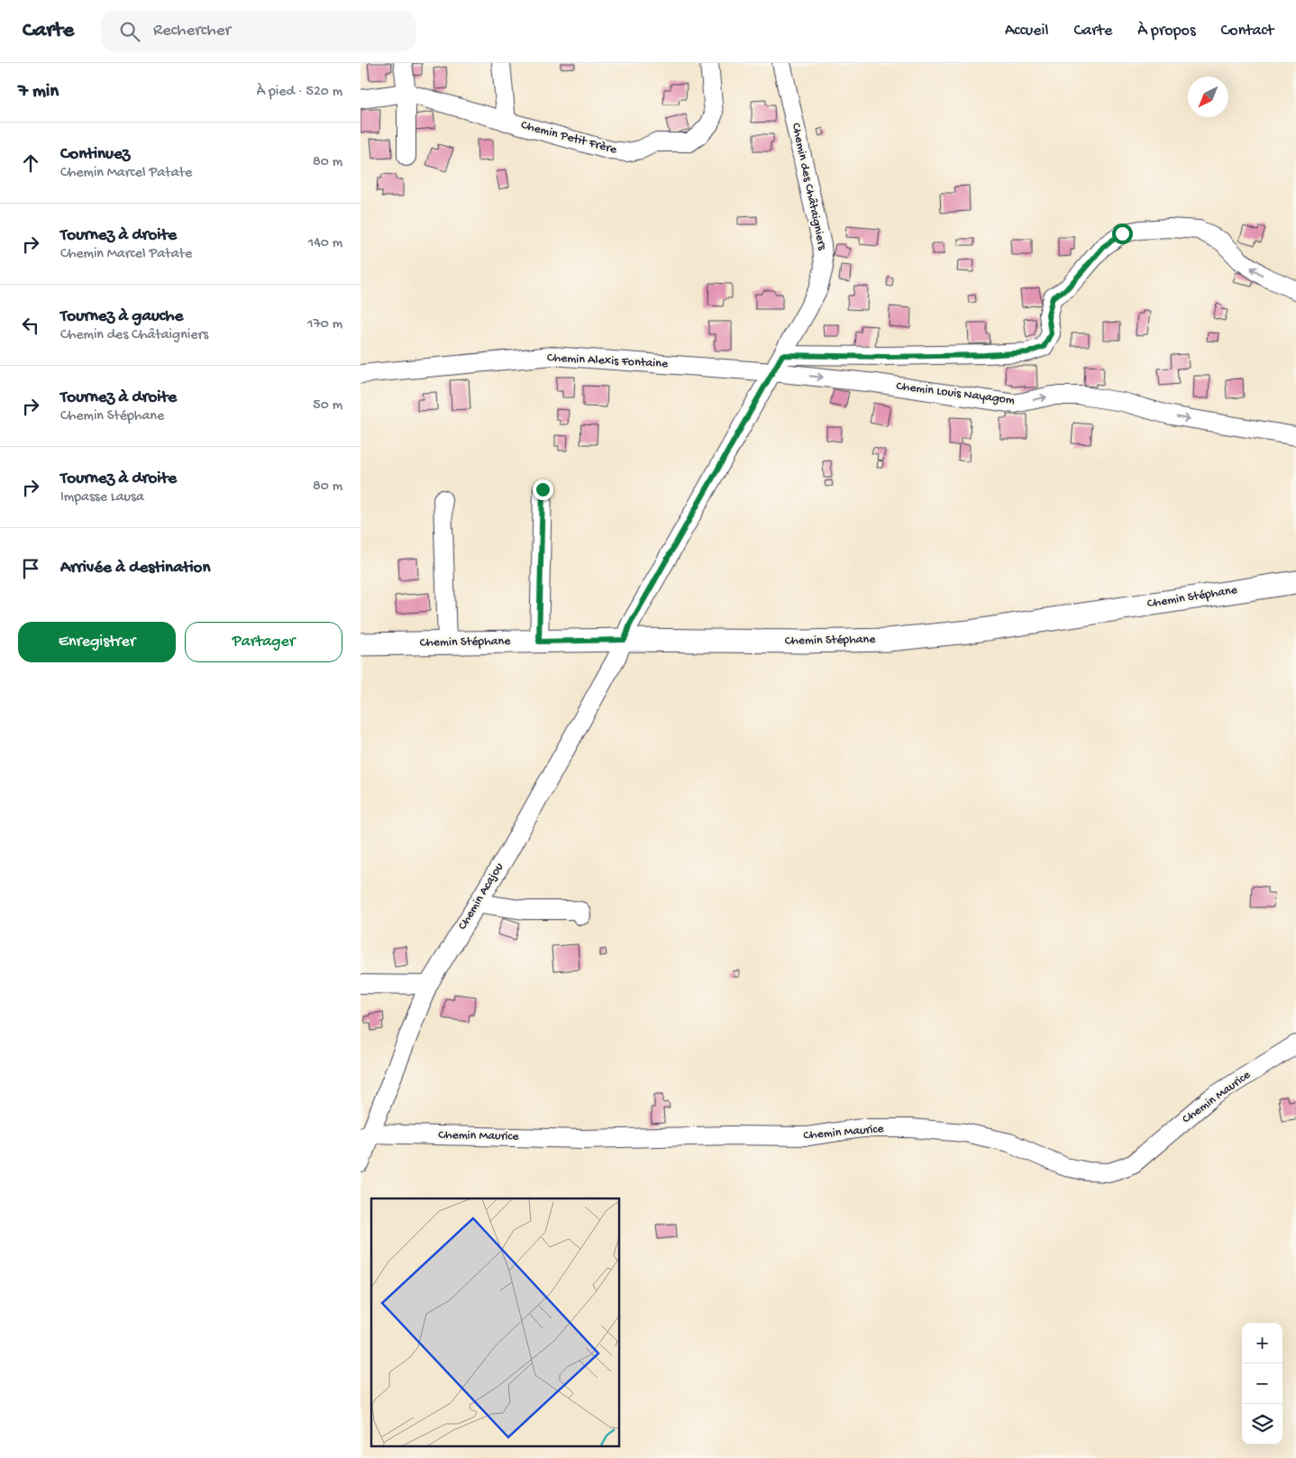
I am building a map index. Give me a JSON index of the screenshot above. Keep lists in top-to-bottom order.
{
  "streets": {
    "main road": ["Chemin Stéphane"],
    "street": [
      "Chemin Petit Frère",
      "Chemin des Châtaigniers",
      "Chemin Alexis Fontaine",
      "Chemin Louis Nayagom",
      "Chemin Acajou",
      "Chemin Maurice"
    ]
  },
  "crossings": [
    ["Chemin des Châtaigniers", "Chemin Alexis Fontaine"],
    ["Chemin des Châtaigniers", "Chemin Louis Nayagom"],
    ["Chemin des Châtaigniers", "Chemin Stéphane"],
    ["Chemin des Châtaigniers", "Chemin Acajou"],
    ["Chemin Alexis Fontaine", "Chemin Louis Nayagom"],
    ["Chemin Stéphane", "Chemin Acajou"],
    ["Chemin Acajou", "Chemin Maurice"]
  ],
  "one_way": ["Chemin Louis Nayagom"],
  "north": "bottom left",
  "page": {
    "header": "Carte",
    "search": "Rechercher",
    "nav": [
      "Accueil",
      "Carte",
      "À propos",
      "Contact"
    ],
    "heading": ["7 min", "À pied · 520 m"],
    "list": [
      ["Continuez", "Chemin Marcel Patate", "80 m"],
      ["Tournez à droite", "Chemin Marcel Patate", "140 m"],
      ["Tournez à gauche", "Chemin des Châtaigniers", "170 m"],
      ["Tournez à droite", "Chemin Stéphane", "50 m"],
      ["Tournez à droite", "Impasse Lausa", "80 m"],
      "Arrivée à destination"
    ],
    "buttons": ["Enregistrer", "Partager"],
    "map_buttons": ["+", "−"]
  }
}
